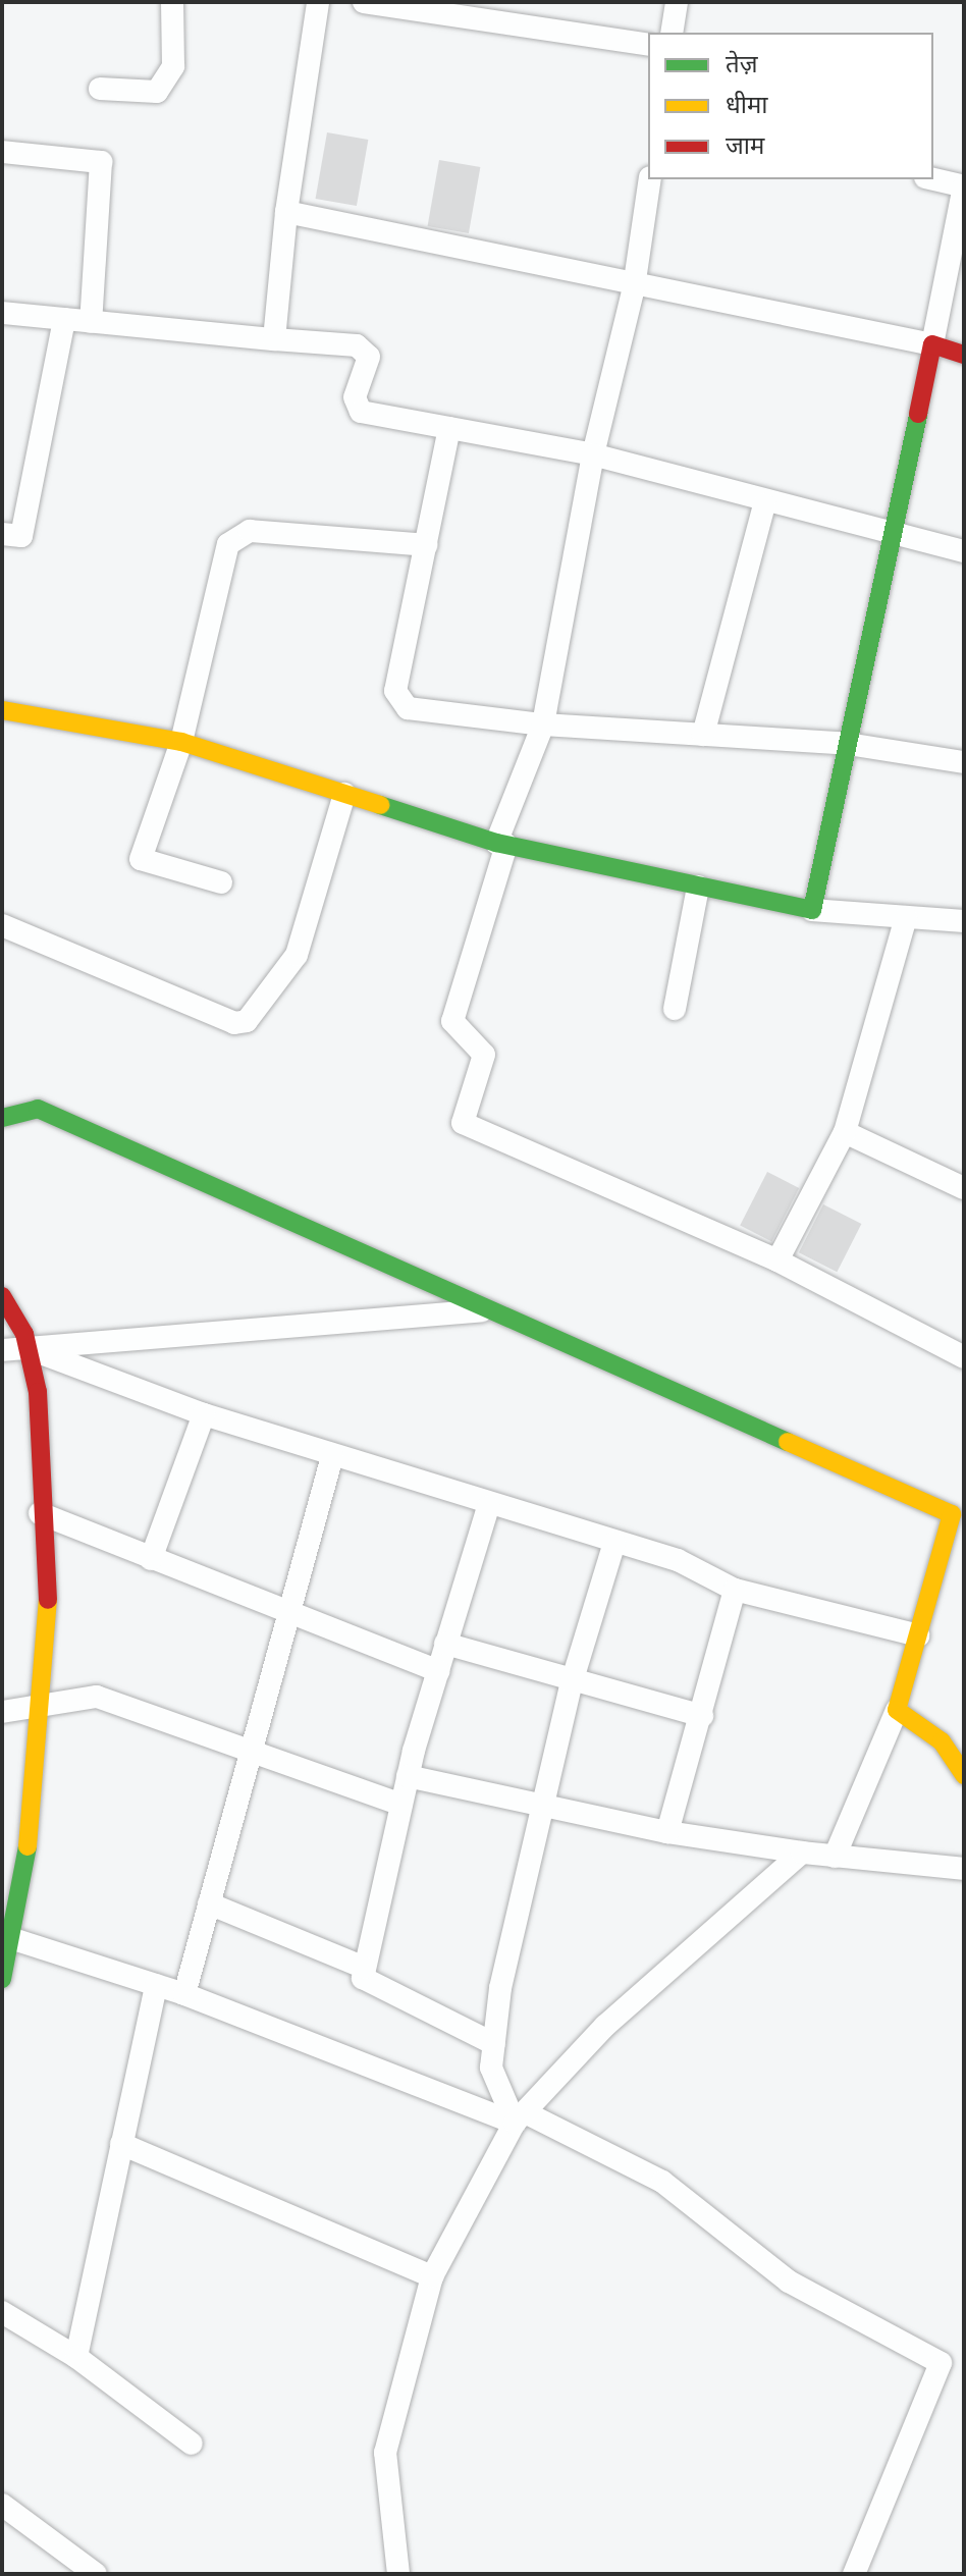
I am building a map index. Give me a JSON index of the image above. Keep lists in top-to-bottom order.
{
  "legend": ["तेज़", "धीमा", "जाम"]
}
